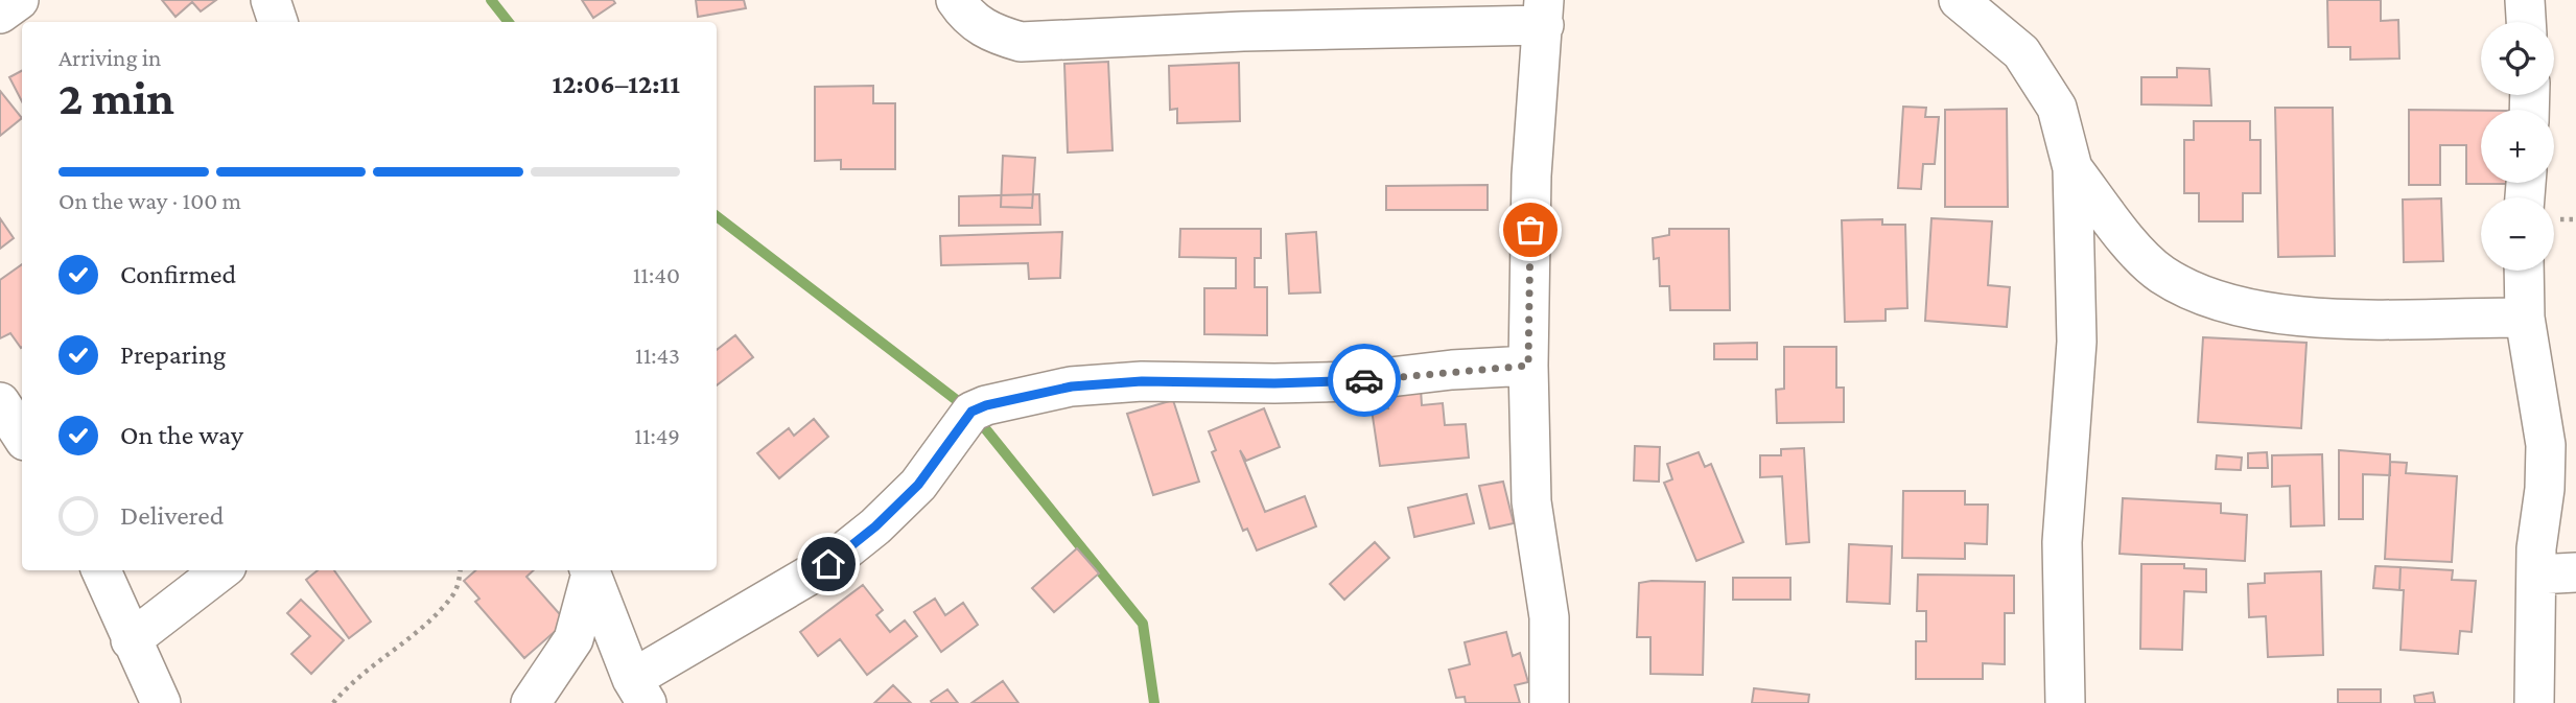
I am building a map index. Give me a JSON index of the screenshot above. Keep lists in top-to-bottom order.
{
  "page": {
    "map_buttons": ["+", "−"],
    "heading": ["2 min", "Arriving in", "12:06–12:11"],
    "bar": "On the way · 100 m",
    "list": [
      ["Confirmed", "11:40"],
      ["Preparing", "11:43"],
      ["On the way", "11:49"],
      "Delivered"
    ]
  }
}
